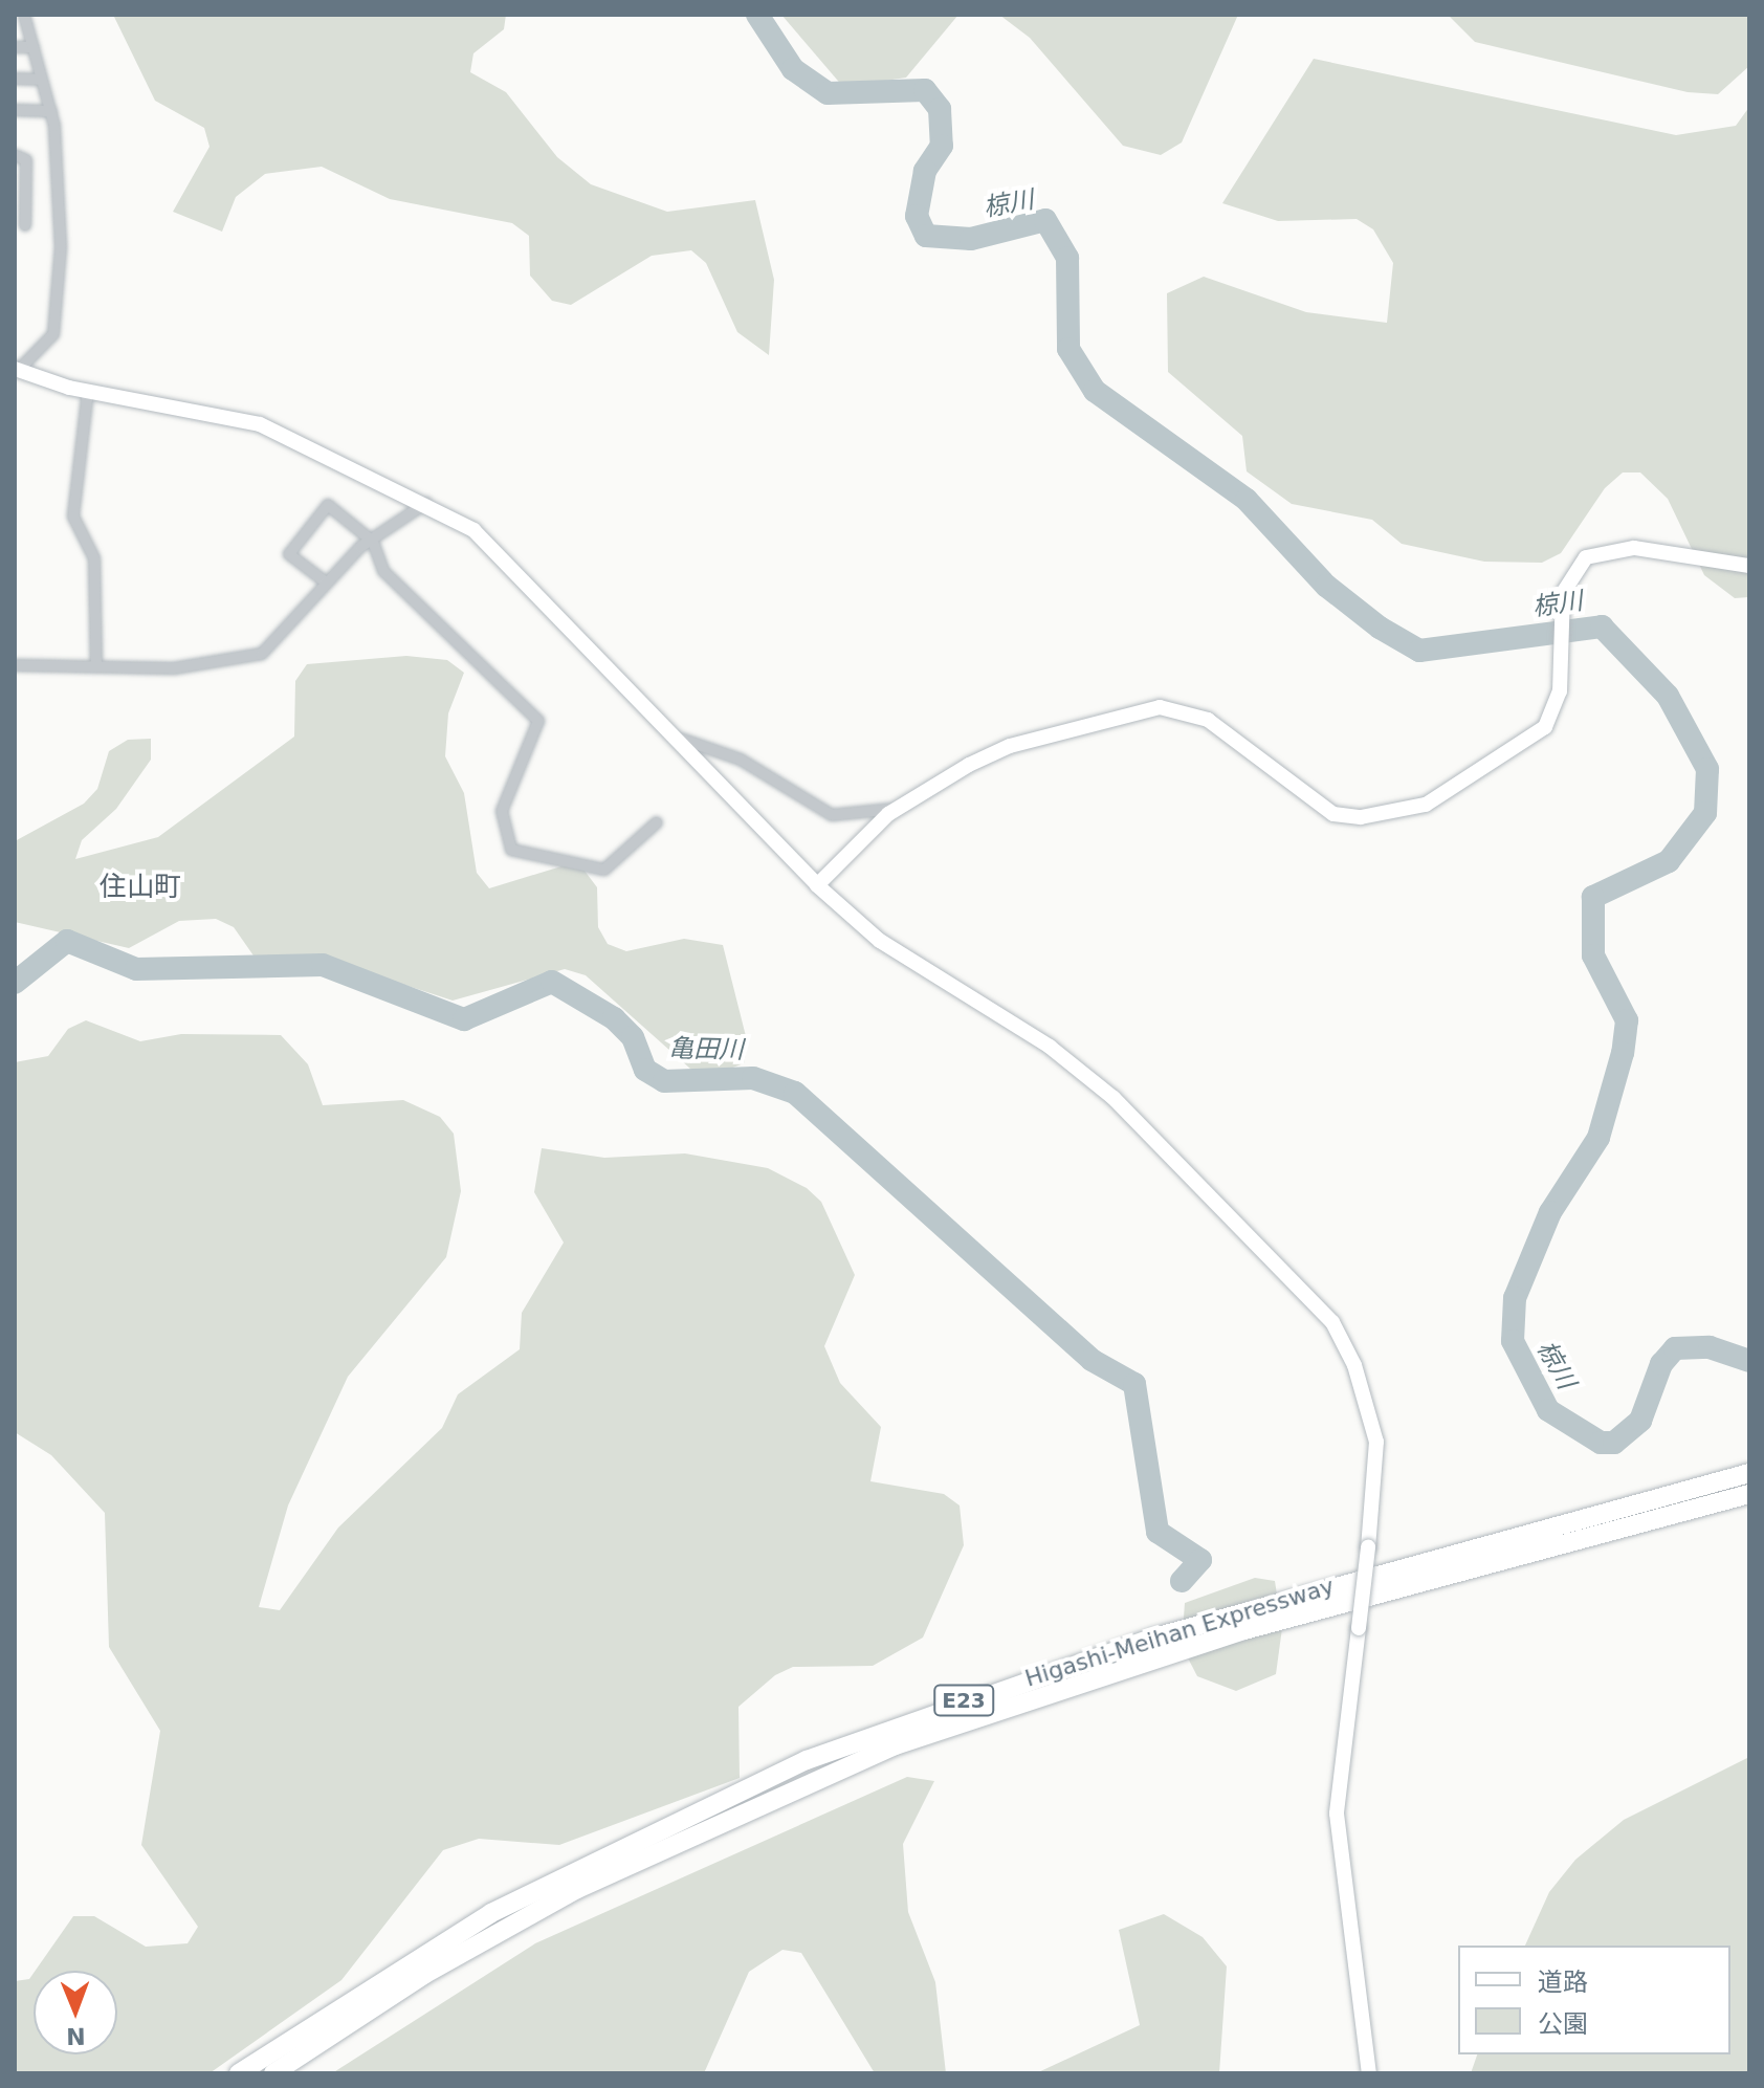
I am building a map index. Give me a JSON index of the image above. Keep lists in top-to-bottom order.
{
  "streets": {
    "highway": ["Higashi-Meihan Expressway", "E23"]
  },
  "districts": ["住山町"],
  "water": ["椋川", "亀田川"],
  "legend": ["道路", "公園"],
  "north": "bottom"
}
